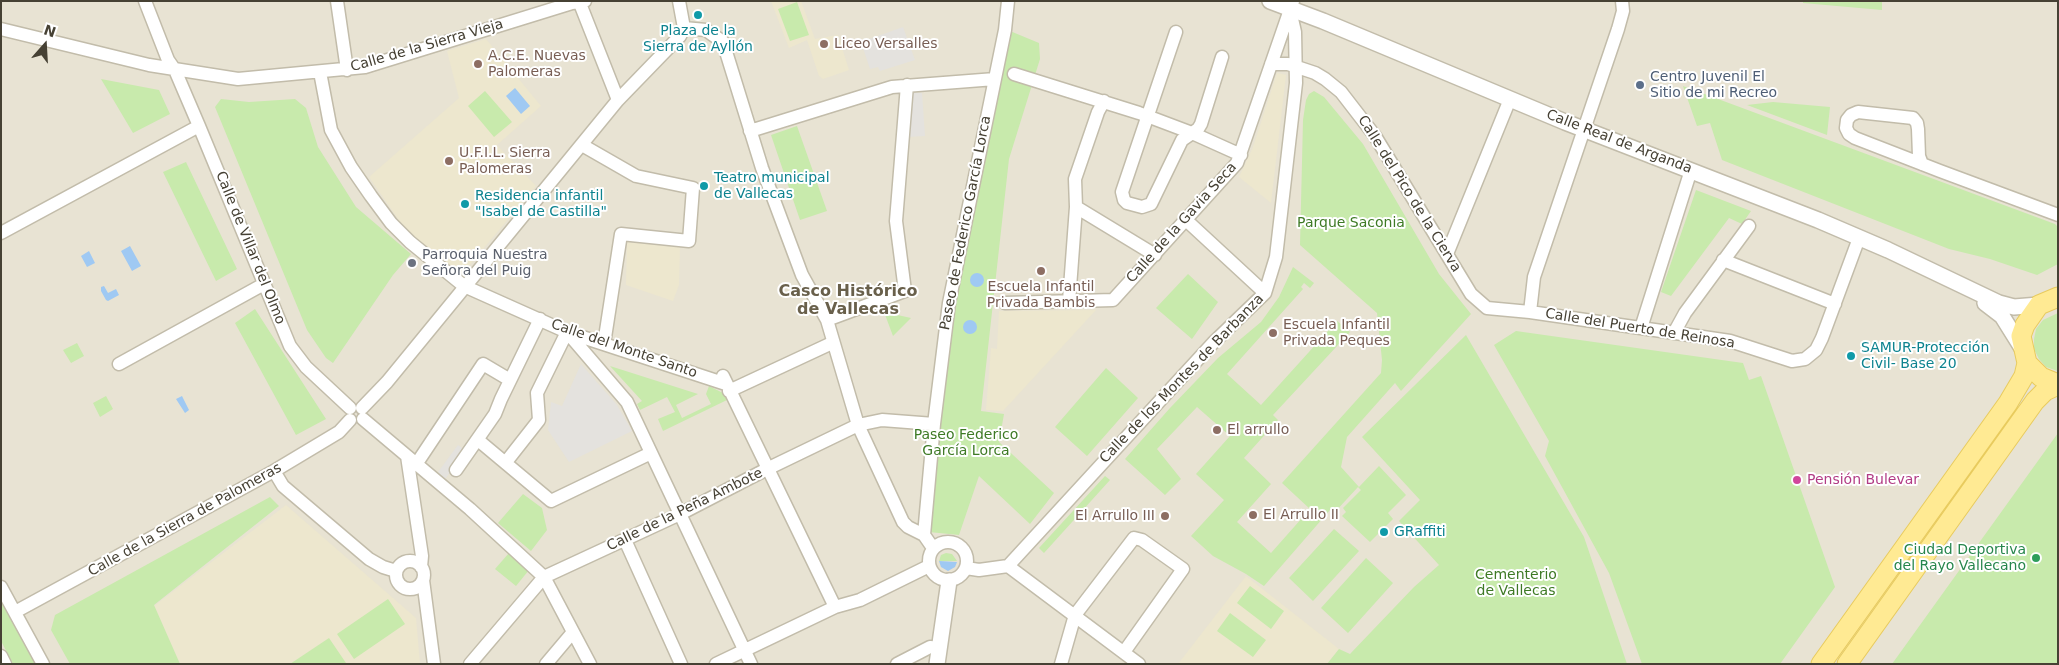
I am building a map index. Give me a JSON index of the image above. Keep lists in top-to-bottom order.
{
  "streets": {
    "street": [
      "Calle de la Sierra Vieja",
      "Calle Real de Arganda",
      "Calle del Pico de la Cierva",
      "Paseo de Federico García Lorca",
      "Calle de la Gavia Seca",
      "Calle de Villar del Olmo",
      "Calle del Puerto de Reinosa",
      "Calle del Monte Santo",
      "Calle de los Montes de Barbanza",
      "Calle de la Peña Ambote",
      "Calle de la Sierra de Palomeras"
    ]
  },
  "crossings": [
    ["Calle de la Sierra Vieja", "Calle de Villar del Olmo"],
    ["Calle de la Sierra Vieja", "Calle del Monte Santo"],
    ["Calle Real de Arganda", "Calle de la Gavia Seca"],
    ["Calle Real de Arganda", "Calle del Puerto de Reinosa"],
    ["Calle Real de Arganda", "Calle de los Montes de Barbanza"],
    ["Calle del Pico de la Cierva", "Calle de la Gavia Seca"],
    ["Calle del Pico de la Cierva", "Calle del Puerto de Reinosa"],
    ["Calle del Pico de la Cierva", "Calle de los Montes de Barbanza"],
    ["Paseo de Federico García Lorca", "Calle de la Peña Ambote"],
    ["Calle de la Gavia Seca", "Calle de los Montes de Barbanza"],
    ["Calle de Villar del Olmo", "Calle de la Peña Ambote"],
    ["Calle de Villar del Olmo", "Calle de la Sierra de Palomeras"],
    ["Calle del Monte Santo", "Calle de la Sierra de Palomeras"]
  ],
  "districts": ["Casco Histórico de Vallecas"],
  "parks": ["Parque Saconia", "Paseo Federico García Lorca", "Cementerio de Vallecas"],
  "places": [
    "Plaza de la Sierra de Ayllón",
    "Liceo Versalles",
    "A.C.E. Nuevas Palomeras",
    "Centro Juvenil El Sitio de mi Recreo",
    "U.F.I.L. Sierra Palomeras",
    "Teatro municipal de Vallecas",
    "Residencia infantil \"Isabel de Castilla\"",
    "Parroquia Nuestra Señora del Puig",
    "Escuela Infantil Privada Bambis",
    "Escuela Infantil Privada Peques",
    "SAMUR-Protección Civil- Base 20",
    "El arrullo",
    "Pensión Bulevar",
    "El Arrullo II",
    "El Arrullo III",
    "GRaffiti",
    "Ciudad Deportiva del Rayo Vallecano"
  ],
  "north": "top"
}
